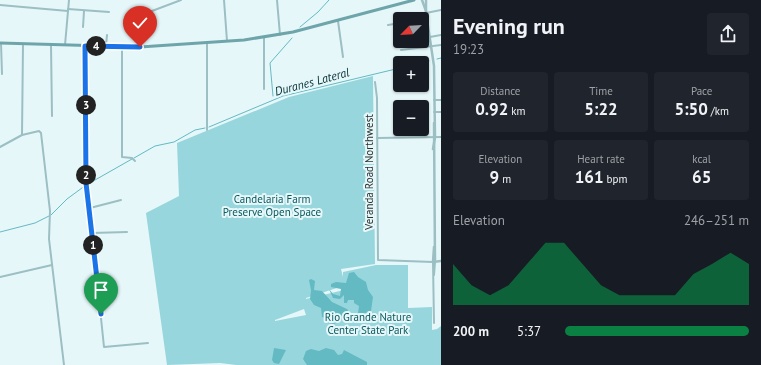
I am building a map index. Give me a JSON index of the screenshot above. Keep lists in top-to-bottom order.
{
  "streets": {
    "street": ["Veranda Road Northwest"]
  },
  "water": ["Duranes Lateral"],
  "parks": ["Candelaria Farm Preserve Open Space", "Rio Grande Nature Center State Park"],
  "north": "bottom left",
  "page": {
    "heading": ["Evening run", "19:23"],
    "map_buttons": ["+", "−"],
    "pins": [
      "4",
      "3",
      "2",
      "1"
    ],
    "stats": [
      ["Distance", "0.92 km"],
      ["Time", "5:22"],
      ["Pace", "5:50 /km"],
      ["Elevation", "9 m"],
      ["Heart rate", "161 bpm"],
      ["kcal", "65"]
    ],
    "chart": ["Elevation", "246–251 m"],
    "list": [
      {
        "name": "200 m",
        "note": "5:37"
      }
    ]
  }
}
